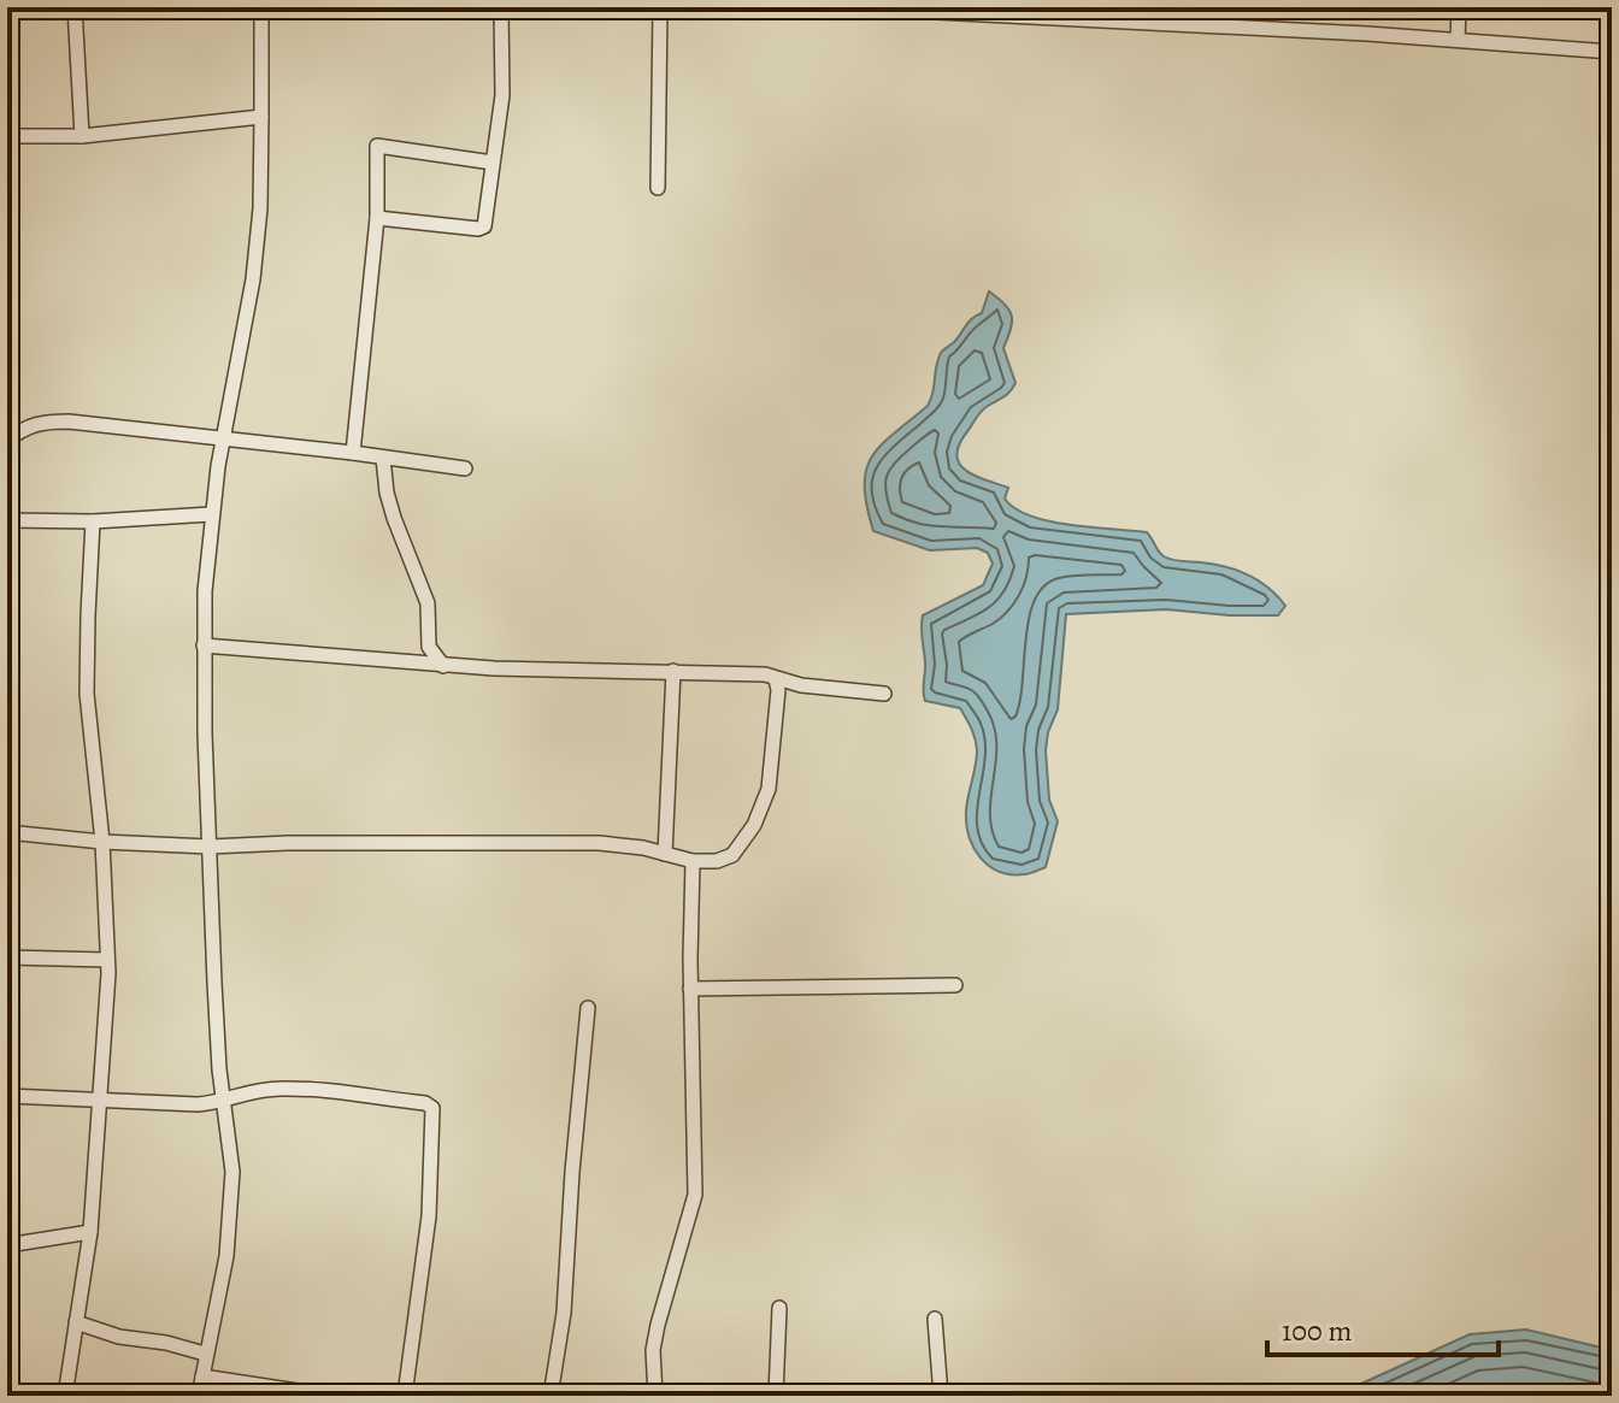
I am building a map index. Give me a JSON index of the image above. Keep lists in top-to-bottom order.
{
  "scale_bar": "100 m"
}
